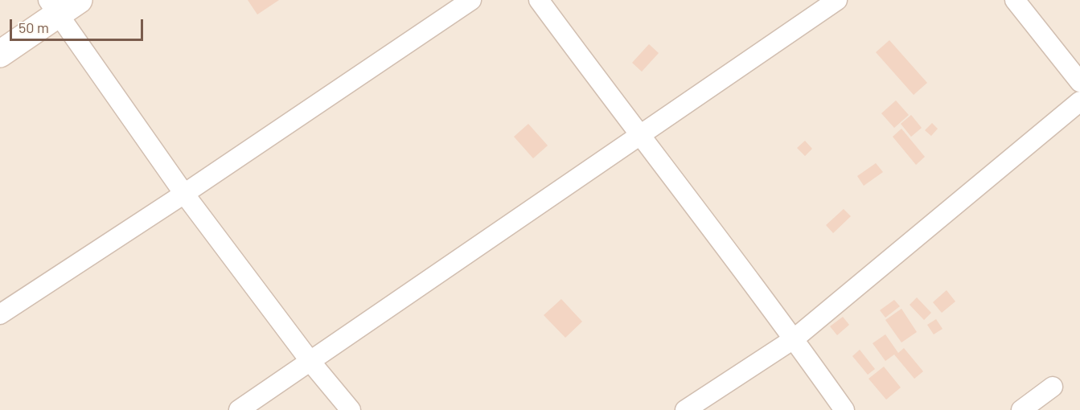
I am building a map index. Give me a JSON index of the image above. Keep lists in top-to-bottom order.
{
  "scale_bar": "50 m"
}
